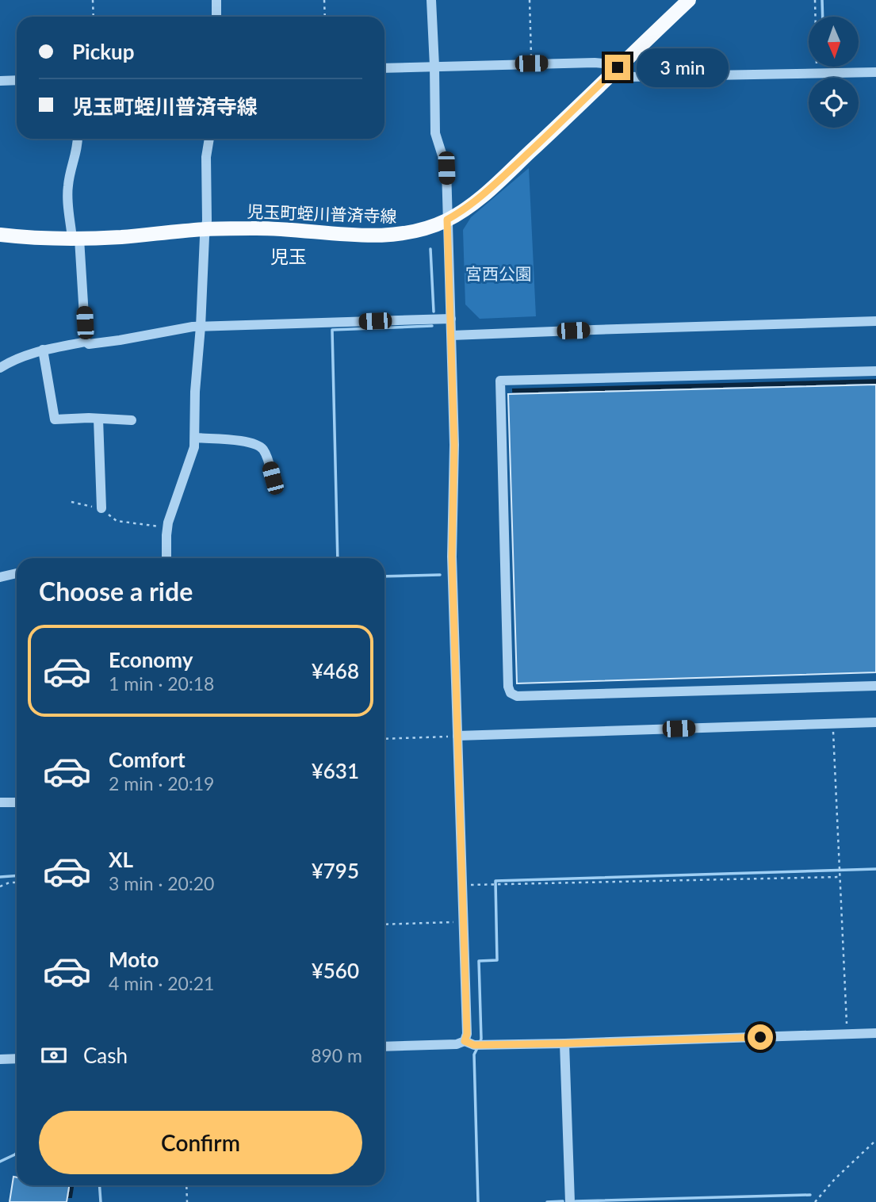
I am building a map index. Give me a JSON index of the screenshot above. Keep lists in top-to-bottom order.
{
  "streets": {
    "main road": ["児玉町蛭川普済寺線"]
  },
  "districts": ["児玉"],
  "parks": ["宮西公園"],
  "north": "bottom",
  "page": {
    "banner": ["Pickup", "児玉町蛭川普済寺線"],
    "bubble": "3 min",
    "heading": "Choose a ride",
    "list": [
      {
        "name": "Economy",
        "note": "1 min · 20:18",
        "value": "¥468"
      },
      {
        "name": "Comfort",
        "note": "2 min · 20:19",
        "value": "¥631"
      },
      {
        "name": "XL",
        "note": "3 min · 20:20",
        "value": "¥795"
      },
      {
        "name": "Moto",
        "note": "4 min · 20:21",
        "value": "¥560"
      }
    ],
    "pay": ["Cash", "890 m"],
    "buttons": "Confirm"
  }
}
